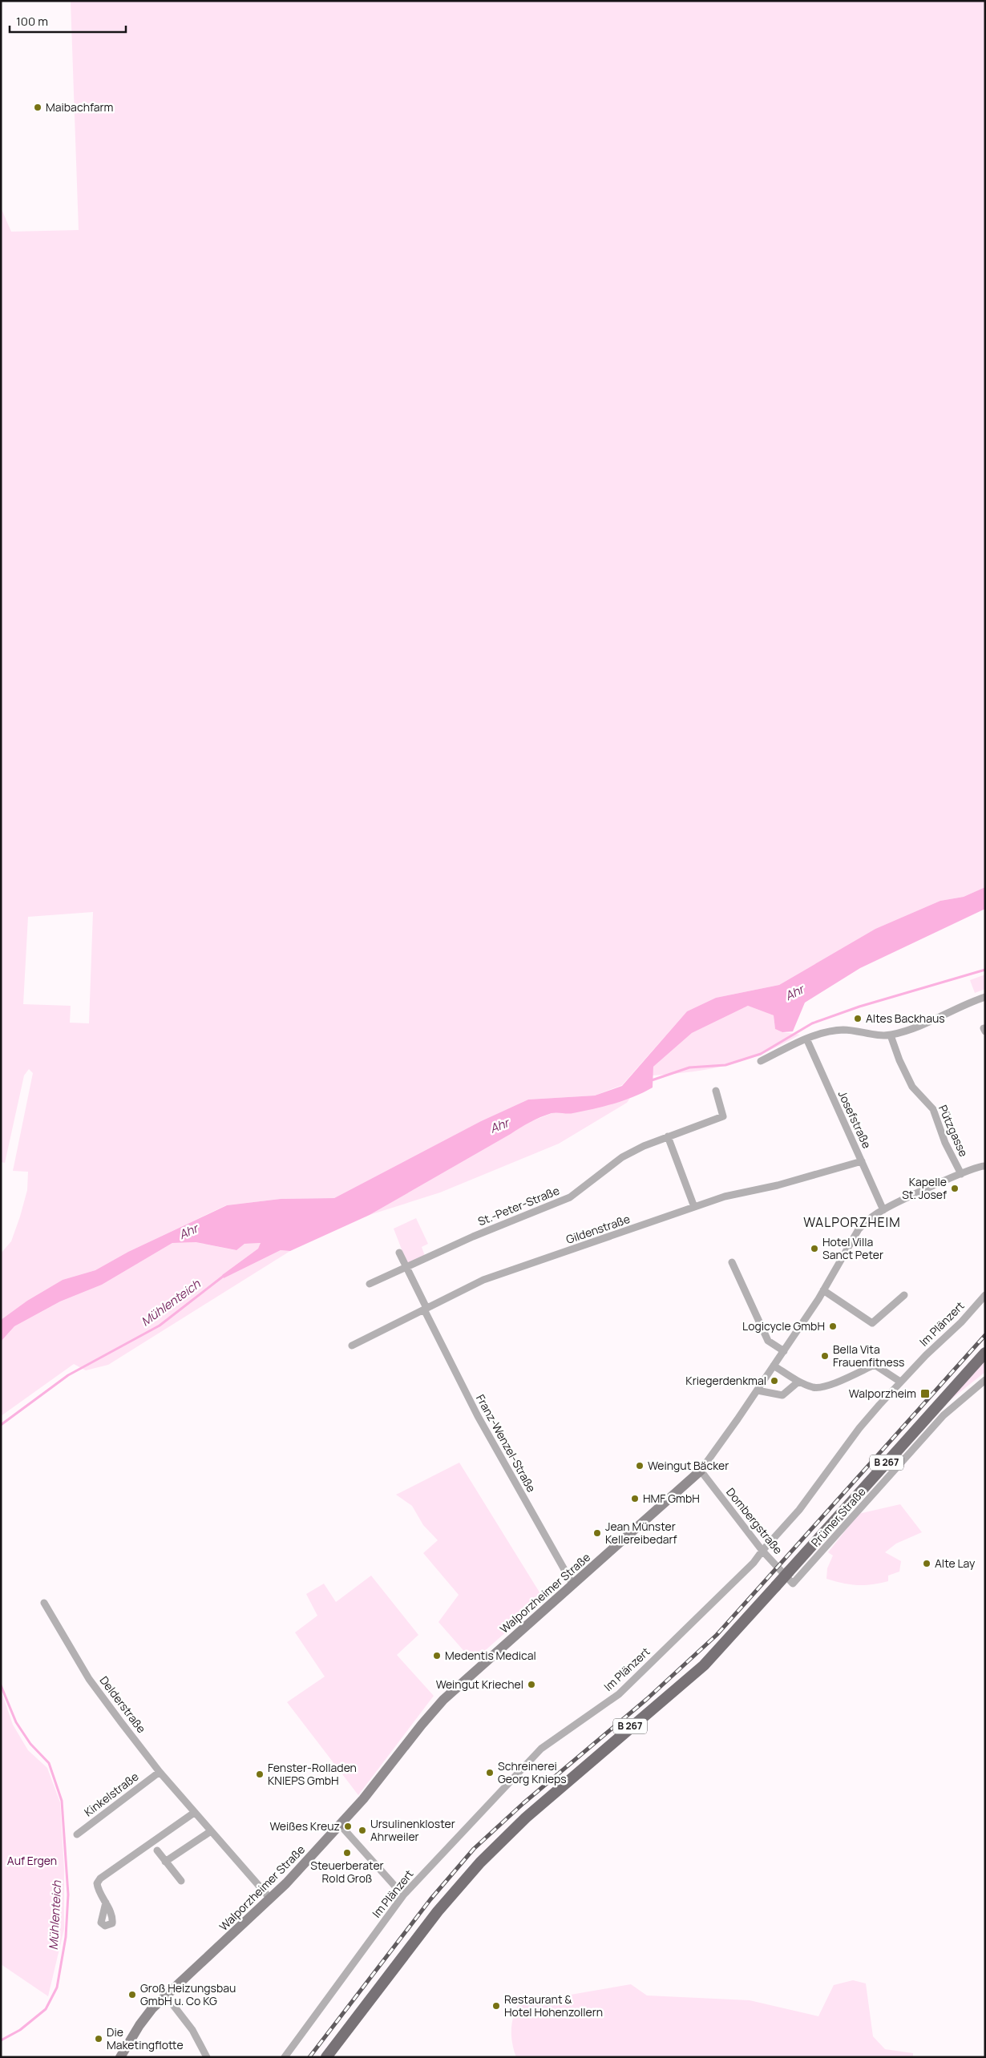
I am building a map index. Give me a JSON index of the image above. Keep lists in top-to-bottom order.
{
  "streets": {
    "main road": ["B 267"],
    "street": [
      "Josefstraße",
      "Pützgasse",
      "St.-Peter-Straße",
      "Gildenstraße",
      "Im Plänzert",
      "Franz-Wenzel-Straße",
      "Prümer Straße",
      "Dombergstraße",
      "Walporzheimer Straße",
      "Delderstraße",
      "Kinkelstraße"
    ]
  },
  "crossings": [
    ["Josefstraße", "Gildenstraße"],
    ["Josefstraße", "Walporzheimer Straße"],
    ["Pützgasse", "Walporzheimer Straße"],
    ["St.-Peter-Straße", "Franz-Wenzel-Straße"],
    ["Gildenstraße", "Franz-Wenzel-Straße"],
    ["Im Plänzert", "Dombergstraße"],
    ["Franz-Wenzel-Straße", "Walporzheimer Straße"],
    ["Prümer Straße", "Dombergstraße"],
    ["Dombergstraße", "Walporzheimer Straße"],
    ["Walporzheimer Straße", "Delderstraße"],
    ["Delderstraße", "Kinkelstraße"]
  ],
  "districts": ["WALPORZHEIM"],
  "water": ["Ahr", "Mühlenteich"],
  "parks": ["Auf Ergen"],
  "places": {
    "other": [
      "Maibachfarm",
      "Altes Backhaus",
      "Kapelle St. Josef",
      "Hotel Villa Sanct Peter",
      "Logicycle GmbH",
      "Bella Vita Frauenfitness",
      "Kriegerdenkmal",
      "Weingut Bäcker",
      "HMF GmbH",
      "Jean Münster Kellereibedarf",
      "Alte Lay",
      "Medentis Medical",
      "Weingut Kriechel",
      "Schreinerei Georg Knieps",
      "Fenster-Rolladen KNIEPS GmbH",
      "Weißes Kreuz",
      "Ursulinenkloster Ahrweiler",
      "Steuerberater Rold Groß",
      "Groß Heizungsbau GmbH u. Co KG",
      "Restaurant & Hotel Hohenzollern",
      "Die Maketingflotte"
    ],
    "transit": ["Walporzheim"]
  },
  "scale_bar": "100 m"
}
